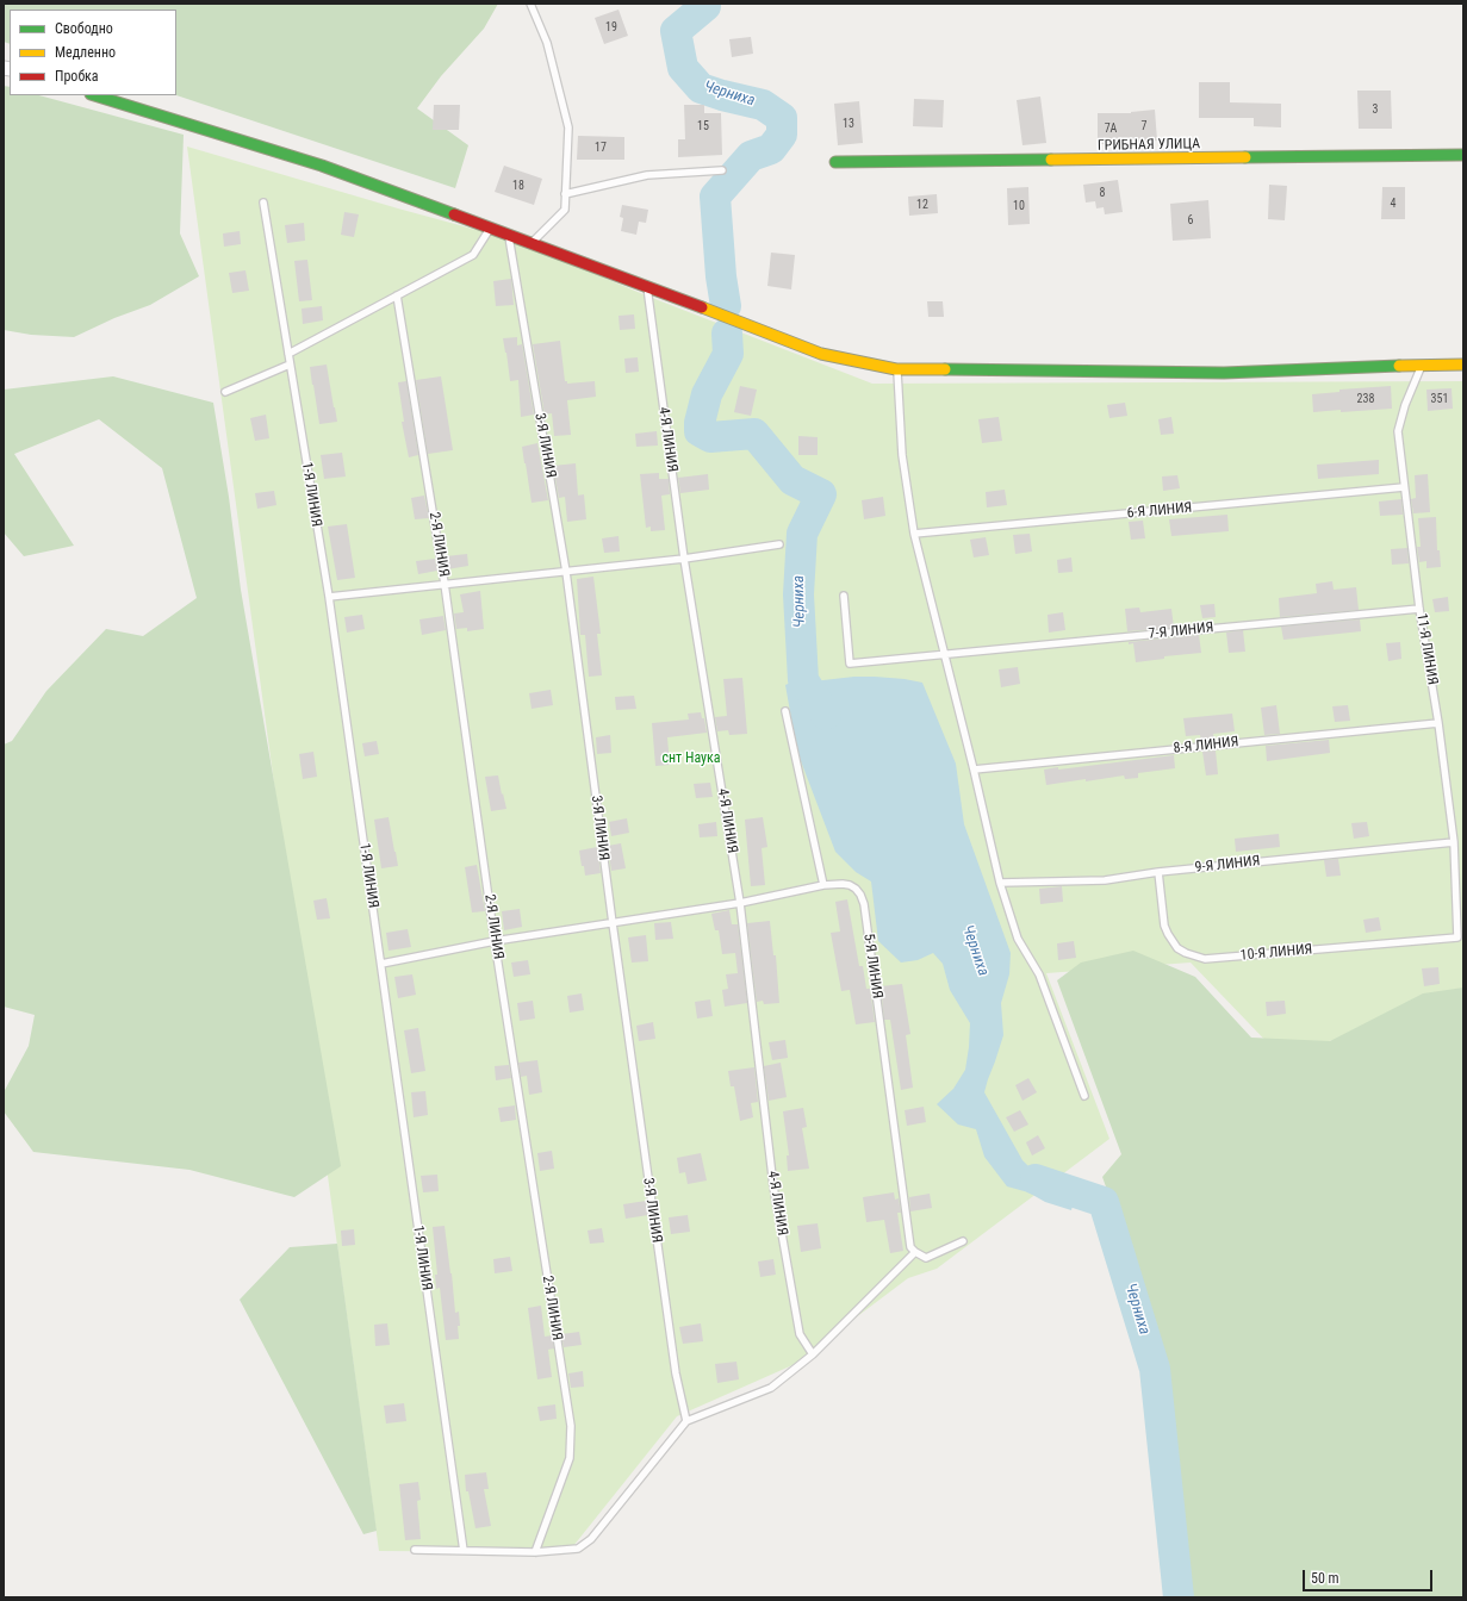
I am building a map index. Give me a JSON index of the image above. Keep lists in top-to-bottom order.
{
  "streets": {
    "street": ["ГРИБНАЯ УЛИЦА"],
    "lane": [
      "4-Я ЛИНИЯ",
      "3-Я ЛИНИЯ",
      "1-Я ЛИНИЯ",
      "6-Я ЛИНИЯ",
      "2-Я ЛИНИЯ",
      "7-Я ЛИНИЯ",
      "11-Я ЛИНИЯ",
      "8-Я ЛИНИЯ",
      "9-Я ЛИНИЯ",
      "10-Я ЛИНИЯ",
      "5-Я ЛИНИЯ"
    ]
  },
  "crossings": [
    ["6-Я ЛИНИЯ", "11-Я ЛИНИЯ"],
    ["7-Я ЛИНИЯ", "11-Я ЛИНИЯ"],
    ["11-Я ЛИНИЯ", "8-Я ЛИНИЯ"],
    ["11-Я ЛИНИЯ", "9-Я ЛИНИЯ"],
    ["11-Я ЛИНИЯ", "10-Я ЛИНИЯ"],
    ["9-Я ЛИНИЯ", "10-Я ЛИНИЯ"]
  ],
  "water": ["Черниха"],
  "parks": ["снт Наука"],
  "house_numbers": [
    "19",
    "3",
    "13",
    "15",
    "7",
    "7А",
    "17",
    "18",
    "8",
    "4",
    "12",
    "10",
    "6",
    "238",
    "351"
  ],
  "legend": ["Свободно", "Медленно", "Пробка"],
  "scale_bar": "50 m"
}
